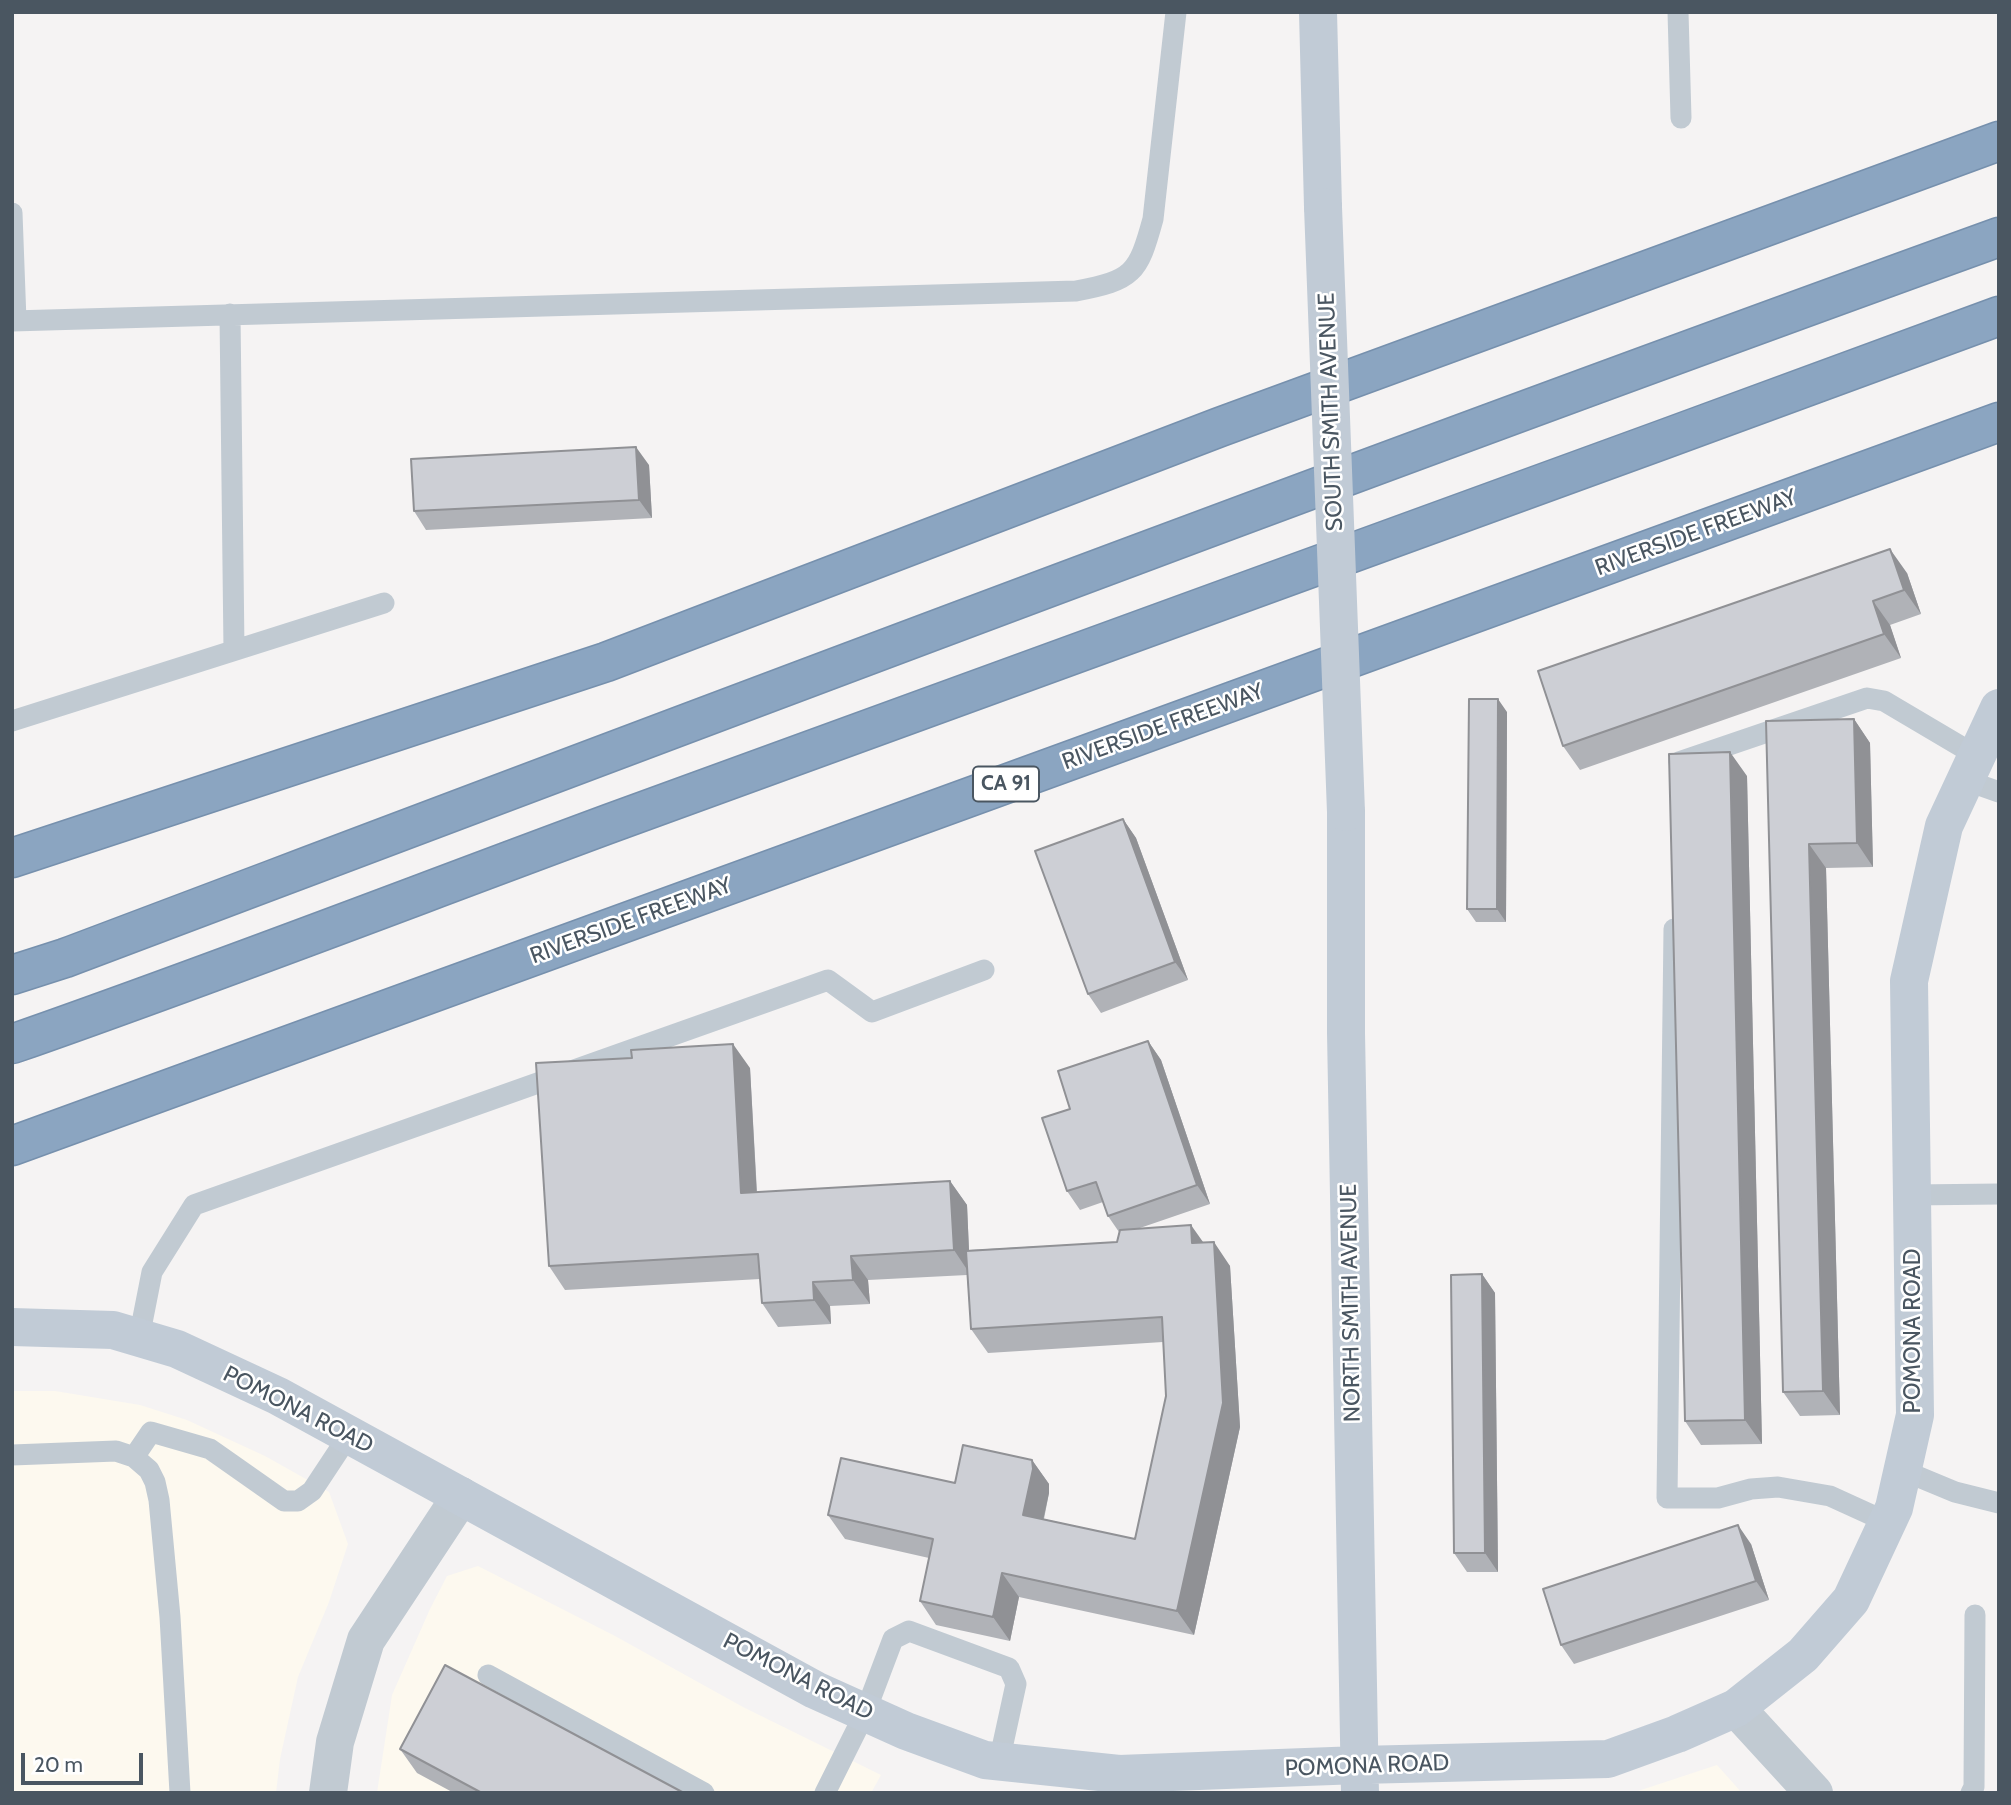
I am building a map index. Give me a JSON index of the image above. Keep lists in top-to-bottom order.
{
  "streets": {
    "highway": ["RIVERSIDE FREEWAY", "CA 91"],
    "main road": ["SOUTH SMITH AVENUE", "NORTH SMITH AVENUE", "POMONA ROAD"]
  },
  "crossings": [
    ["SOUTH SMITH AVENUE", "NORTH SMITH AVENUE"],
    ["NORTH SMITH AVENUE", "POMONA ROAD"]
  ],
  "scale_bar": "20 m"
}
